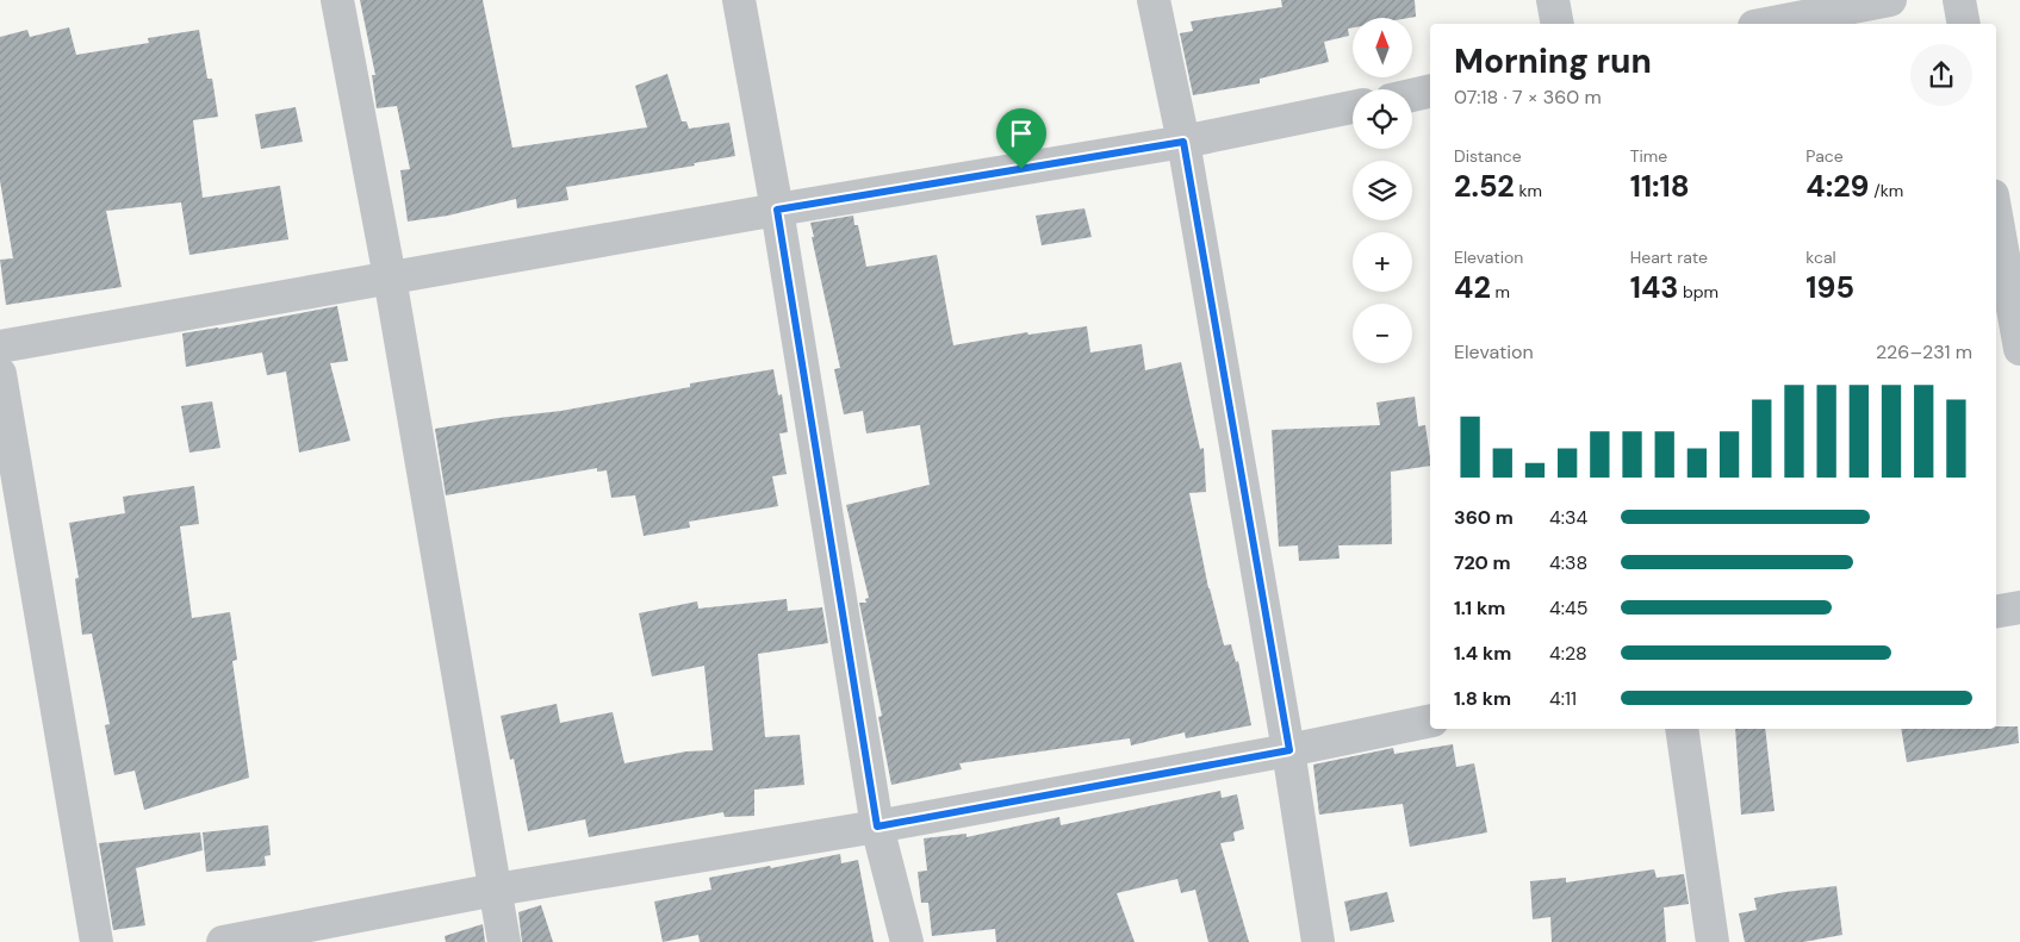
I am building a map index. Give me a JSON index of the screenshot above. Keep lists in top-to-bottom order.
{
  "north": "top",
  "page": {
    "map_buttons": ["+", "−"],
    "heading": ["Morning run", "07:18 · 7 × 360 m"],
    "stats": [
      ["Distance", "2.52 km"],
      ["Time", "11:18"],
      ["Pace", "4:29 /km"],
      ["Elevation", "42 m"],
      ["Heart rate", "143 bpm"],
      ["kcal", "195"]
    ],
    "chart": ["Elevation", "226–231 m"],
    "list": [
      {
        "name": "360 m",
        "note": "4:34"
      },
      {
        "name": "720 m",
        "note": "4:38"
      },
      {
        "name": "1.1 km",
        "note": "4:45"
      },
      {
        "name": "1.4 km",
        "note": "4:28"
      },
      {
        "name": "1.8 km",
        "note": "4:11"
      }
    ]
  }
}
